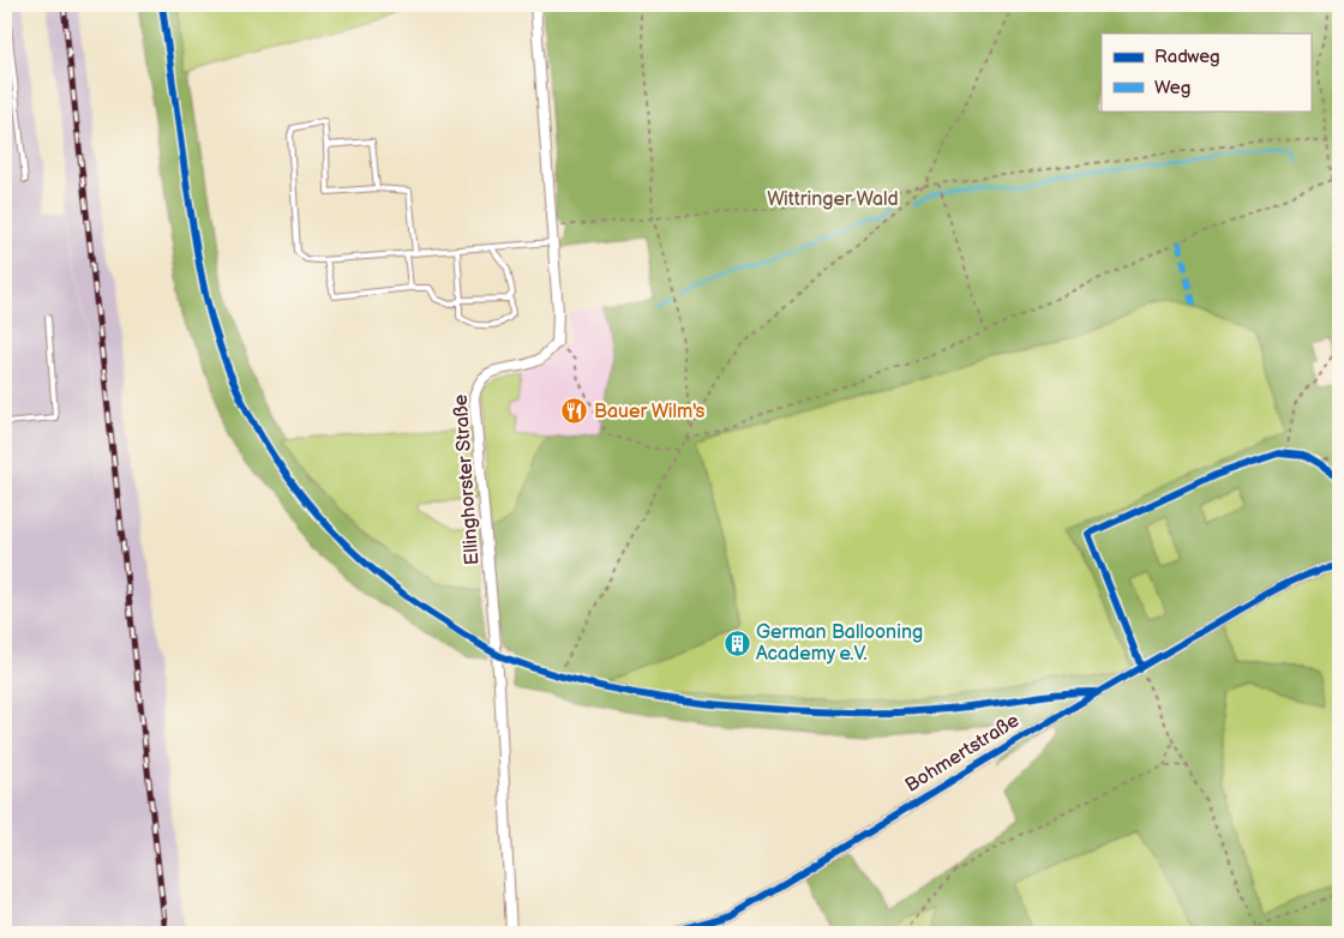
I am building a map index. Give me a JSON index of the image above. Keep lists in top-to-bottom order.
{
  "streets": {
    "street": ["Ellinghorster Straße", "Bohmertstraße"]
  },
  "parks": ["Wittringer Wald"],
  "places": {
    "restaurant": ["Bauer Wilm's"],
    "building": ["German Ballooning Academy e.V."]
  },
  "legend": ["Radweg", "Weg"]
}
